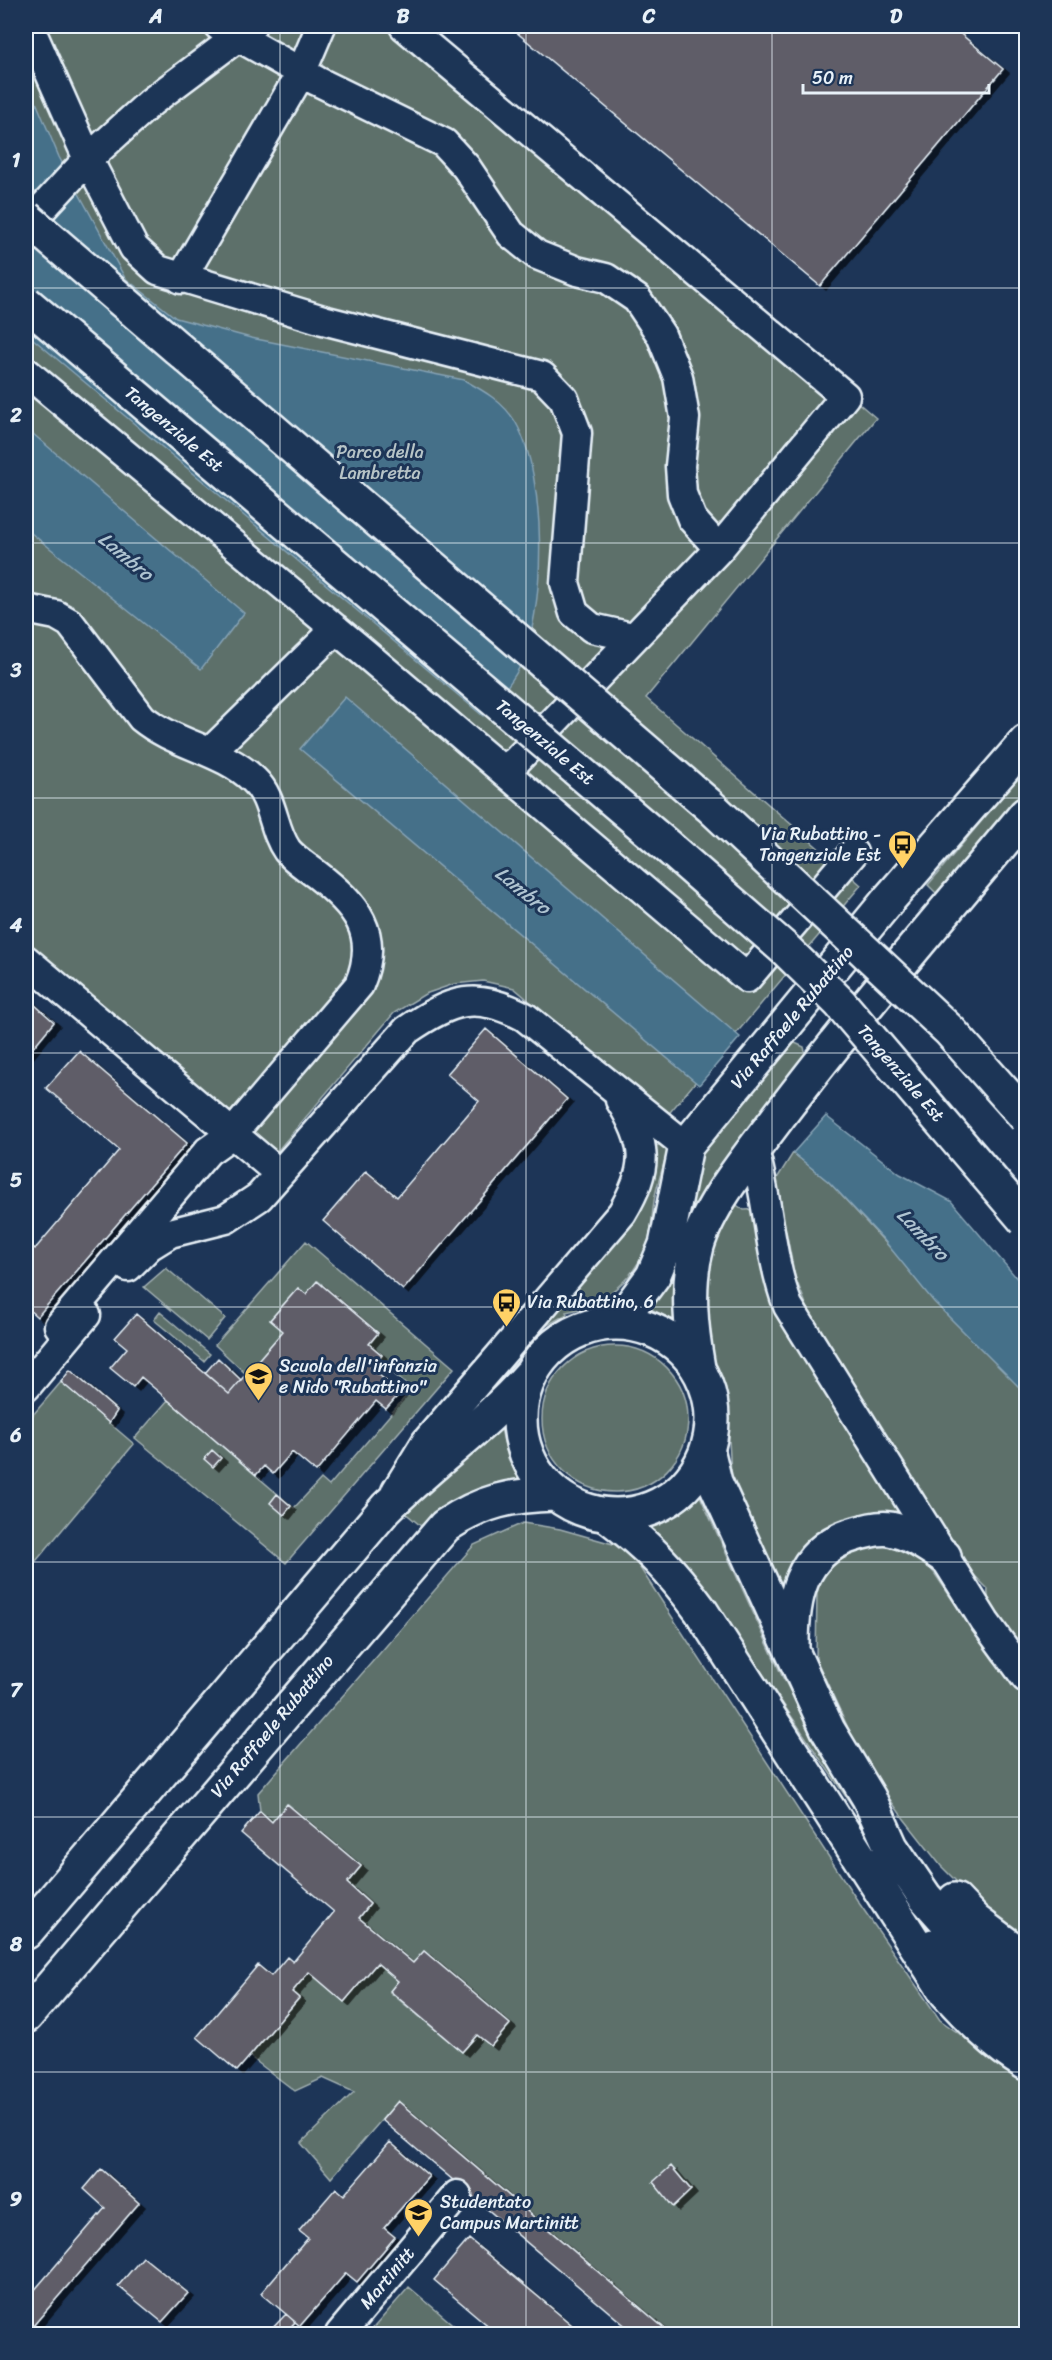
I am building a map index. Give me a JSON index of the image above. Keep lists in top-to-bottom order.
{
  "streets": {
    "main road": ["Tangenziale Est", "Via Raffaele Rubattino"],
    "street": ["Martinitt"]
  },
  "water": ["Lambro"],
  "parks": ["Parco della Lambretta"],
  "places": {
    "bus stop": ["Via Rubattino - Tangenziale Est", "Via Rubattino, 6"],
    "school or university": ["Scuola dell'infanzia e Nido \"Rubattino\"", "Studentato Campus Martinitt"]
  },
  "scale_bar": "50 m",
  "grid": {
    "columns": [
      "A",
      "B",
      "C",
      "D"
    ],
    "rows": [
      "1",
      "2",
      "3",
      "4",
      "5",
      "6",
      "7",
      "8",
      "9"
    ]
  }
}
